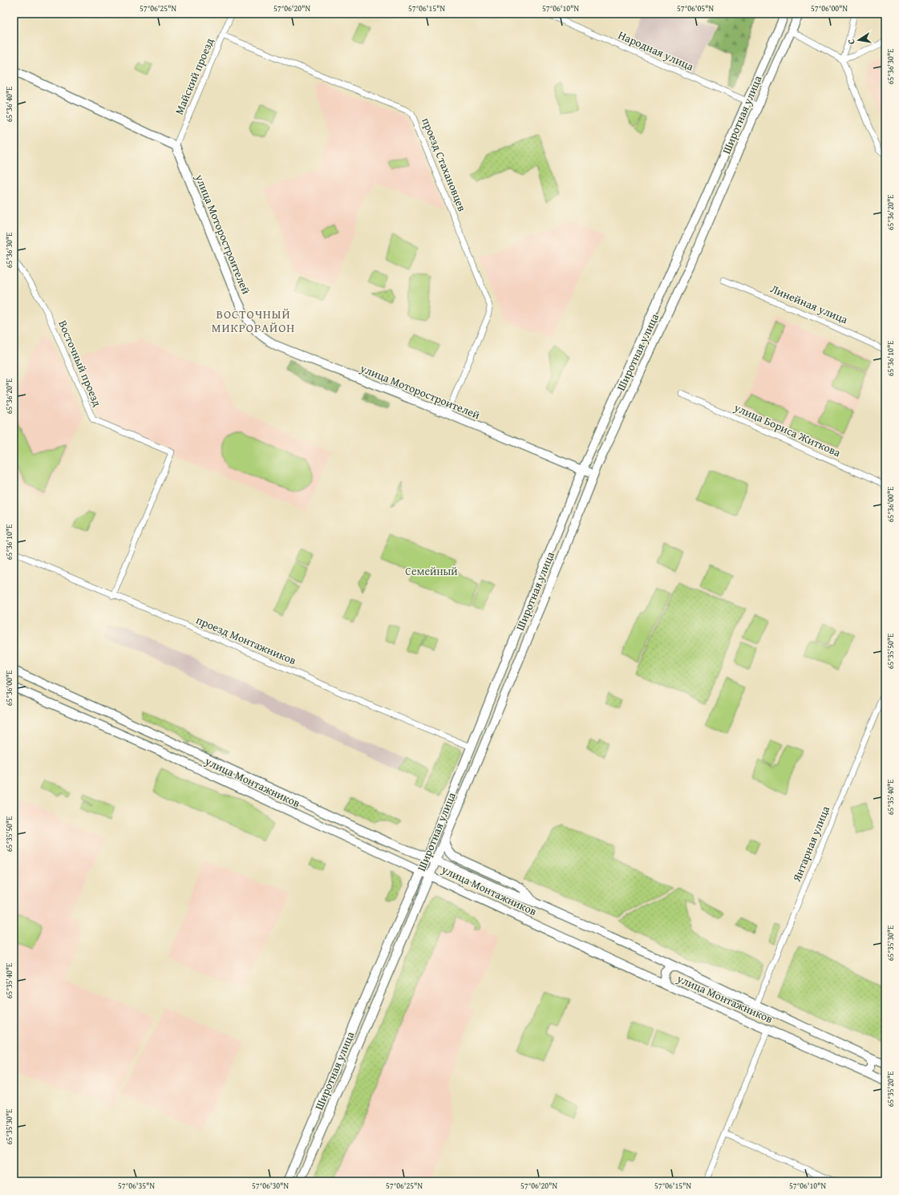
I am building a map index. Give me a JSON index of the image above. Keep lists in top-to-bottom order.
{
  "streets": {
    "main road": ["Широтная улица", "улица Моторостроителей", "улица Монтажников"],
    "street": [
      "Народная улица",
      "Майский проезд",
      "проезд Стахановцев",
      "Линейная улица",
      "Восточный проезд",
      "улица Бориса Житкова",
      "проезд Монтажников",
      "Янтарная улица"
    ]
  },
  "crossings": [
    ["Народная улица", "Широтная улица"],
    ["Майский проезд", "проезд Стахановцев"],
    ["Майский проезд", "улица Моторостроителей"],
    ["Широтная улица", "улица Моторостроителей"],
    ["Широтная улица", "проезд Монтажников"],
    ["Широтная улица", "улица Монтажников"],
    ["проезд Стахановцев", "улица Моторостроителей"],
    ["Восточный проезд", "проезд Монтажников"],
    ["улица Монтажников", "Янтарная улица"]
  ],
  "districts": ["ВОСТОЧНЫЙ МИКРОРАЙОН"],
  "parks": ["Семейный"],
  "north": "left",
  "coordinates": [
    "57°06'25\"N",
    "57°06'20\"N",
    "57°06'15\"N",
    "57°06'10\"N",
    "57°06'05\"N",
    "57°06'00\"N",
    "65°36'30\"E",
    "65°36'40\"E",
    "65°36'20\"E",
    "65°36'10\"E",
    "65°36'00\"E",
    "65°35'50\"E",
    "65°35'40\"E",
    "65°35'30\"E",
    "65°35'20\"E",
    "57°06'35\"N",
    "57°06'30\"N"
  ]
}
